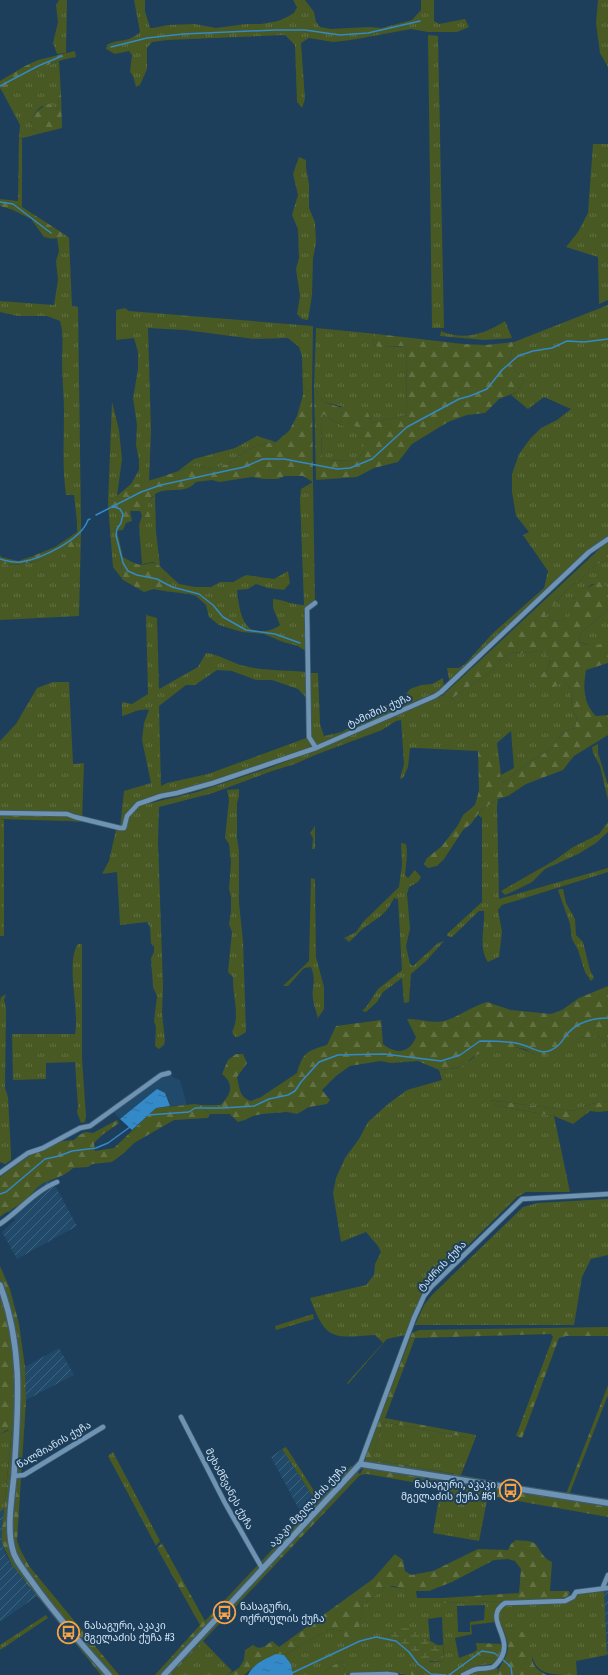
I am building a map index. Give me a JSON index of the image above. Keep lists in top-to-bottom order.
{
  "streets": {
    "street": [
      "ტამიშის ქუჩა",
      "ტაძრის ქუჩა",
      "წალმიანის ქუჩა",
      "მუხამწვანეს ქუჩა",
      "აკაკი მგელაძის ქუჩა"
    ]
  },
  "crossings": [
    ["ტაძრის ქუჩა", "აკაკი მგელაძის ქუჩა"],
    ["მუხამწვანეს ქუჩა", "აკაკი მგელაძის ქუჩა"]
  ],
  "places": {
    "bus stop": ["ნასაგური, აკაკი მგელაძის ქუჩა #61", "ნასაგური, ოქროულის ქუჩა", "ნასაგური, აკაკი მგელაძის ქუჩა #3"]
  }
}
